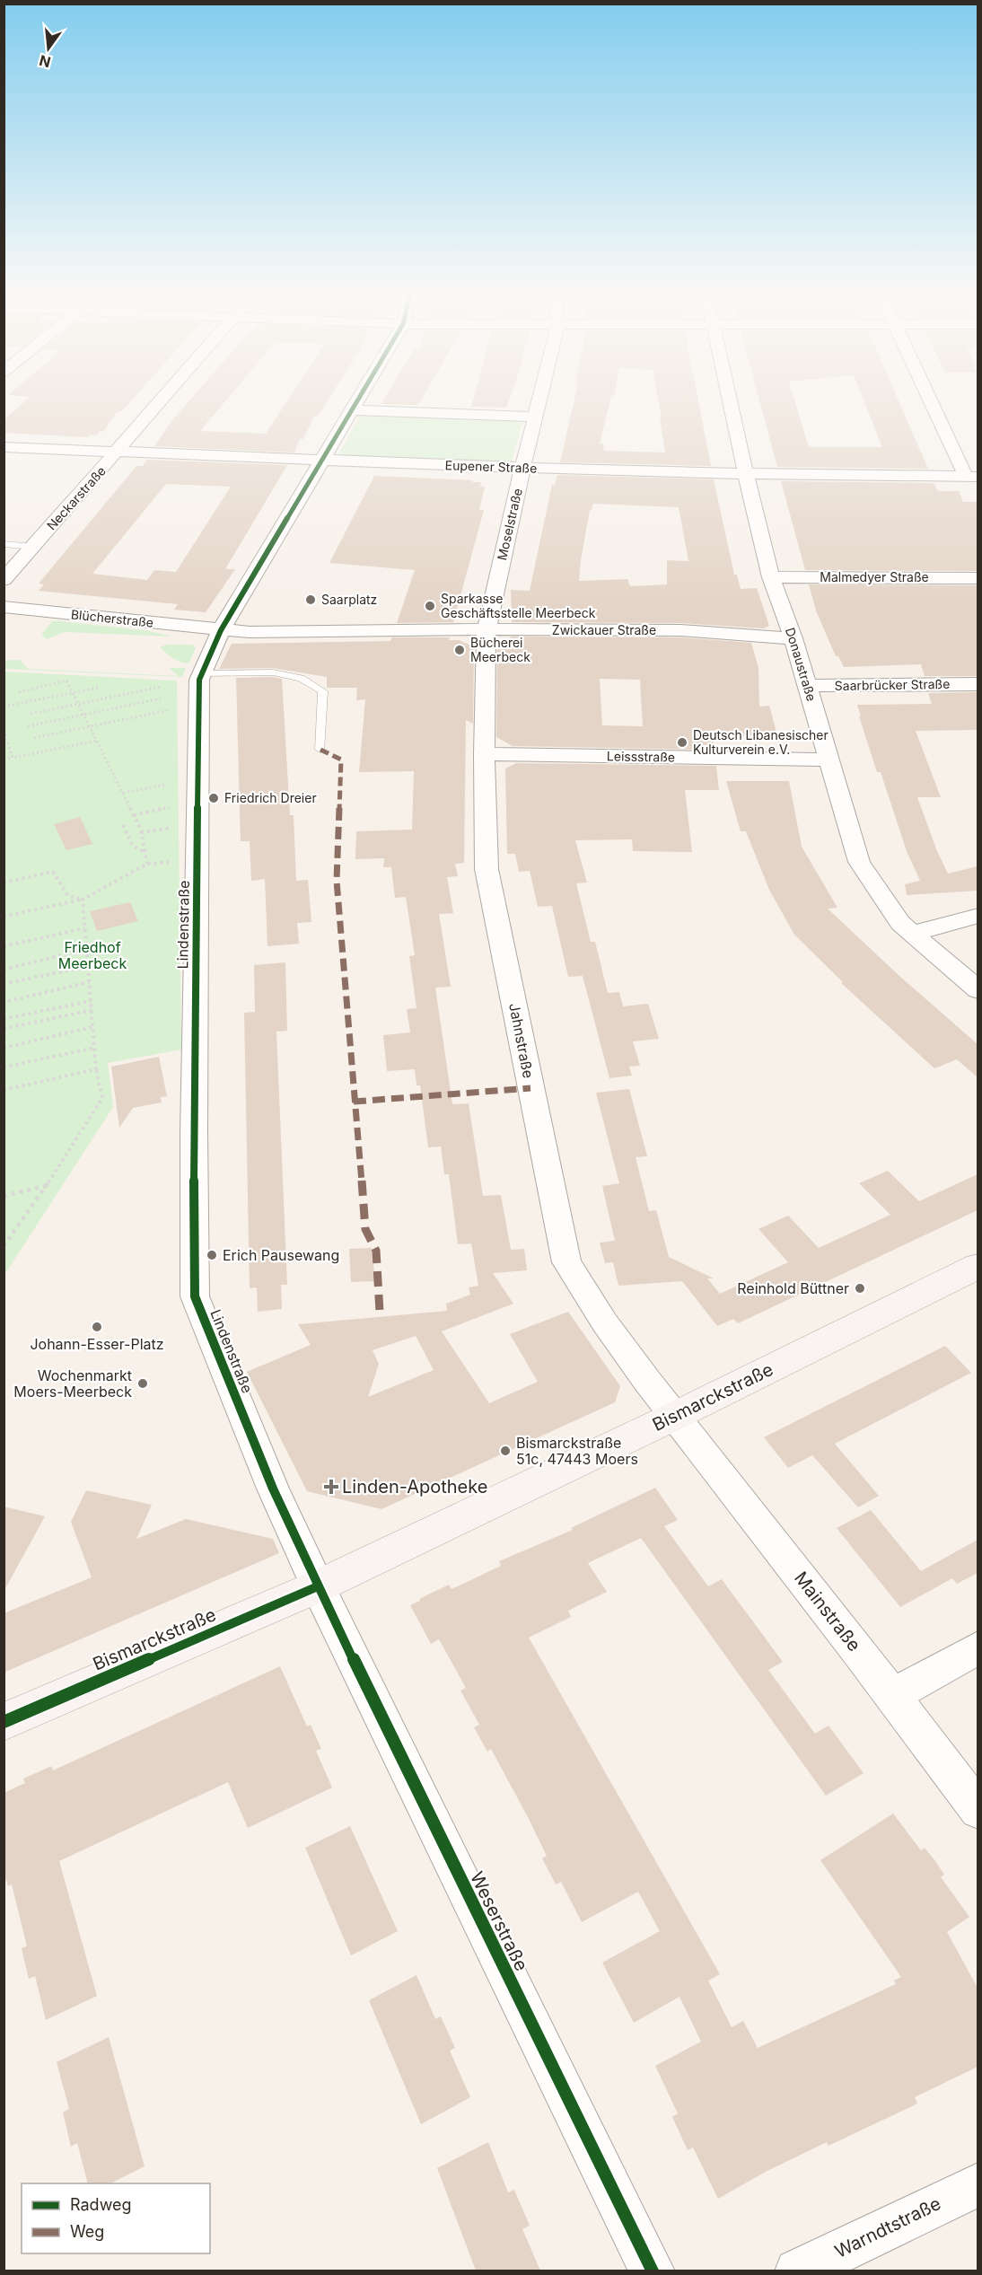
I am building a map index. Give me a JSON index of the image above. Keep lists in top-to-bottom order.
{
  "streets": {
    "main road": ["Bismarckstraße"],
    "street": [
      "Eupener Straße",
      "Neckarstraße",
      "Moselstraße",
      "Malmedyer Straße",
      "Blücherstraße",
      "Zwickauer Straße",
      "Donaustraße",
      "Saarbrücker Straße",
      "Leissstraße",
      "Lindenstraße",
      "Jahnstraße",
      "Mainstraße",
      "Weserstraße",
      "Warndtstraße"
    ]
  },
  "crossings": [
    ["Eupener Straße", "Neckarstraße"],
    ["Eupener Straße", "Moselstraße"],
    ["Eupener Straße", "Donaustraße"],
    ["Eupener Straße", "Lindenstraße"],
    ["Moselstraße", "Zwickauer Straße"],
    ["Moselstraße", "Jahnstraße"],
    ["Malmedyer Straße", "Donaustraße"],
    ["Blücherstraße", "Zwickauer Straße"],
    ["Blücherstraße", "Lindenstraße"],
    ["Zwickauer Straße", "Donaustraße"],
    ["Zwickauer Straße", "Lindenstraße"],
    ["Zwickauer Straße", "Jahnstraße"],
    ["Donaustraße", "Saarbrücker Straße"],
    ["Donaustraße", "Leissstraße"],
    ["Leissstraße", "Jahnstraße"],
    ["Lindenstraße", "Bismarckstraße"],
    ["Lindenstraße", "Weserstraße"],
    ["Jahnstraße", "Bismarckstraße"],
    ["Jahnstraße", "Mainstraße"],
    ["Bismarckstraße", "Mainstraße"],
    ["Bismarckstraße", "Weserstraße"]
  ],
  "parks": ["Friedhof Meerbeck"],
  "places": {
    "other": [
      "Saarplatz",
      "Sparkasse Geschäftsstelle Meerbeck",
      "Bücherei Meerbeck",
      "Deutsch Libanesischer Kulturverein e.V.",
      "Friedrich Dreier",
      "Erich Pausewang",
      "Reinhold Büttner",
      "Johann-Esser-Platz",
      "Wochenmarkt Moers-Meerbeck",
      "Bismarckstraße 51c, 47443 Moers"
    ],
    "health": ["Linden-Apotheke"]
  },
  "legend": ["Radweg", "Weg"],
  "north": "bottom"
}
